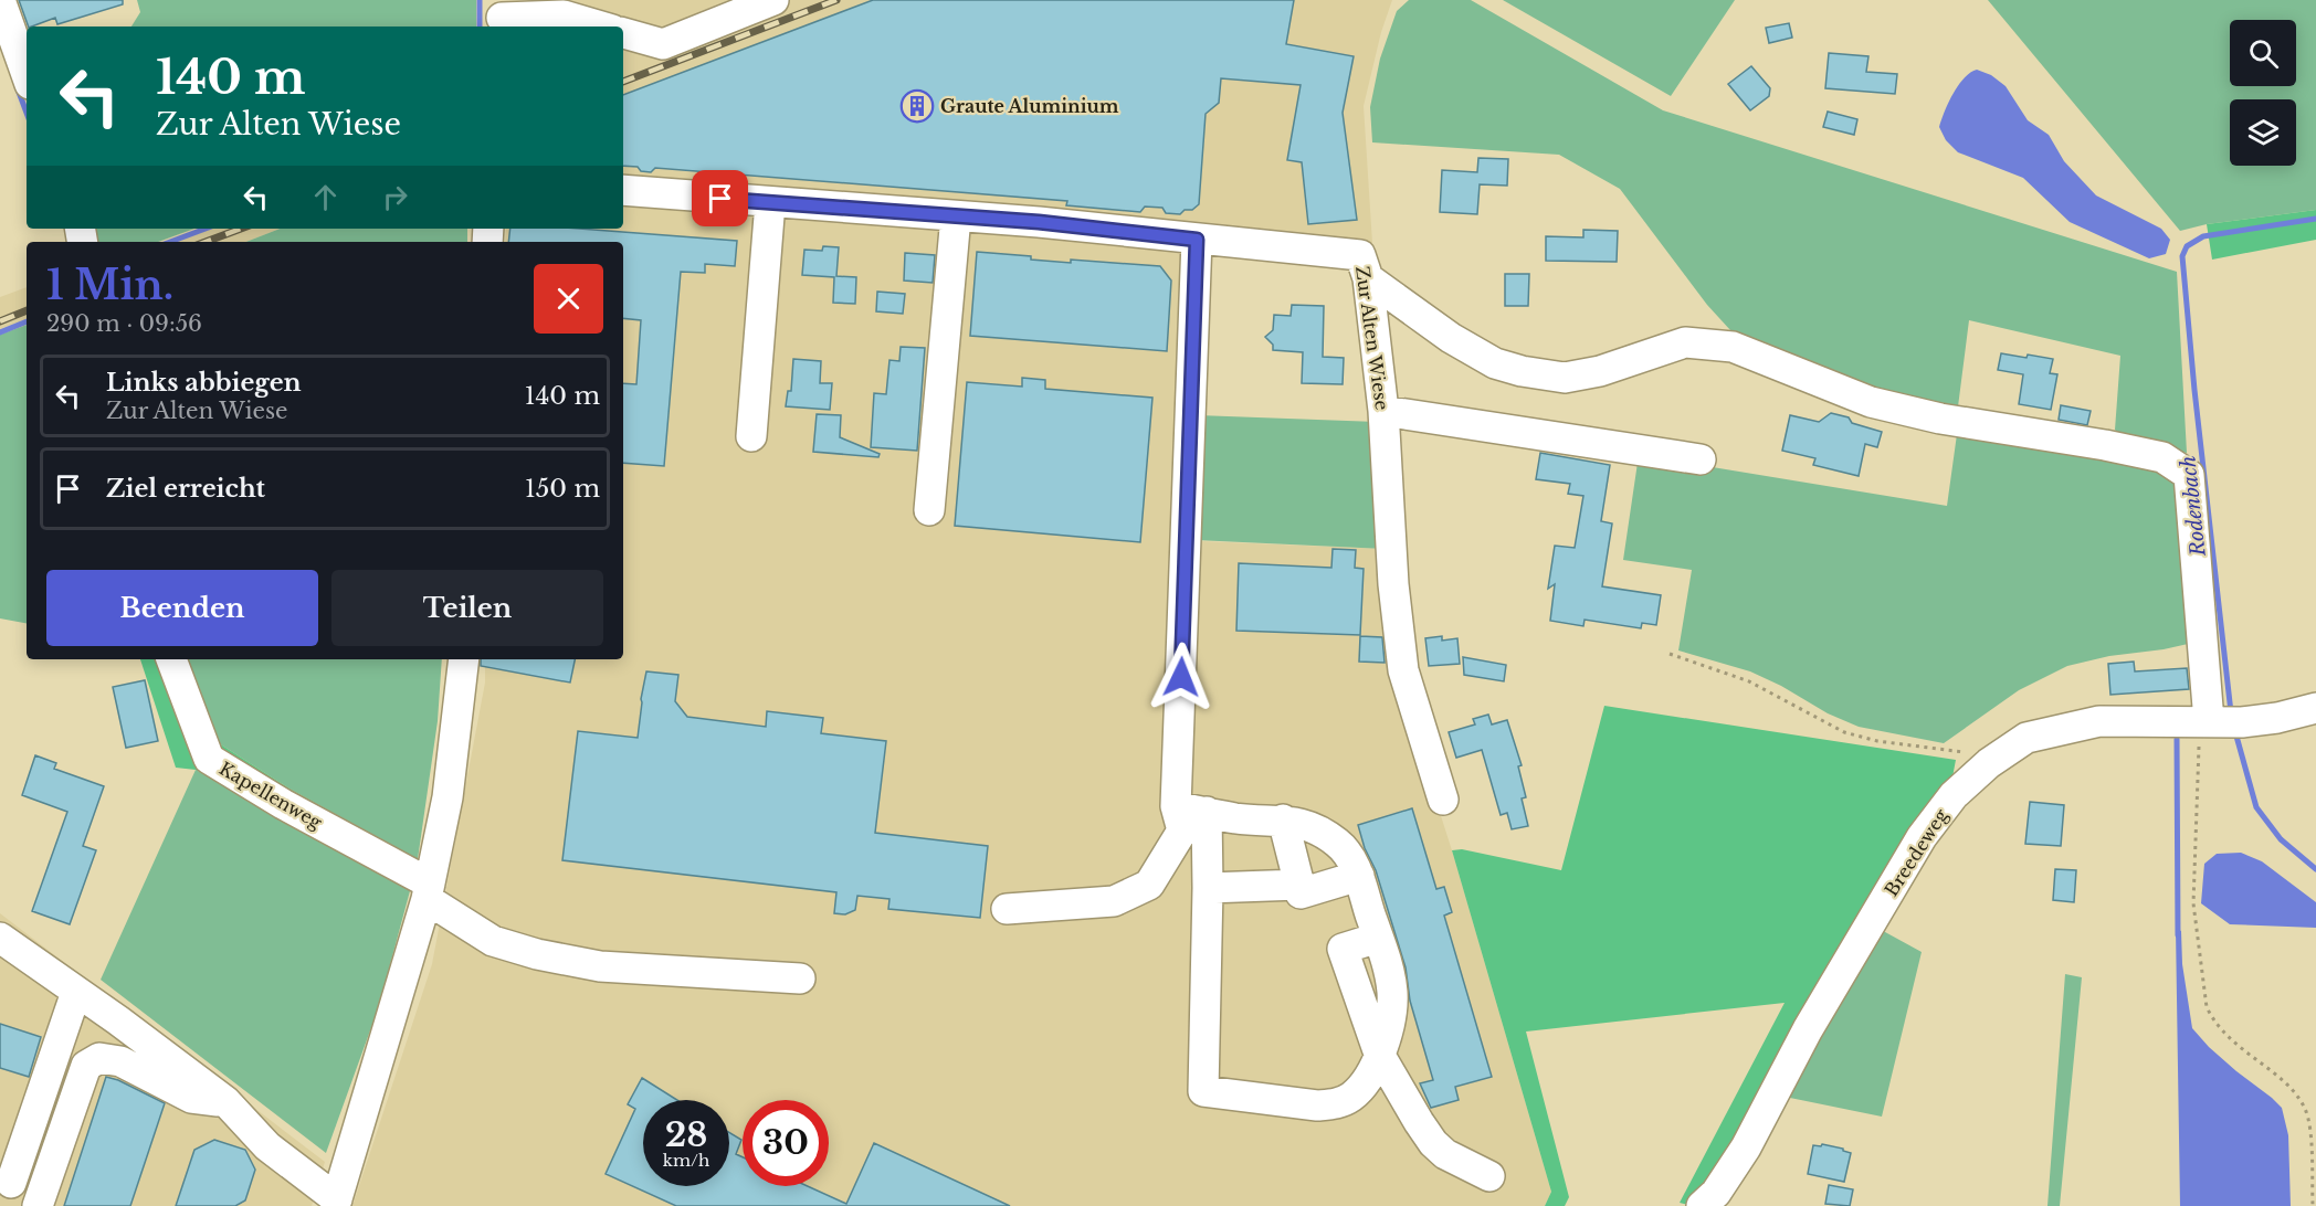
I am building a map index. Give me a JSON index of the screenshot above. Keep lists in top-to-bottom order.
{
  "streets": {
    "street": ["Zur Alten Wiese", "Kapellenweg", "Breedeweg"]
  },
  "water": ["Rodenbach"],
  "places": {
    "building": ["Graute Aluminium"]
  },
  "page": {
    "turn": ["140 m", "Zur Alten Wiese"],
    "heading": ["1 Min.", "290 m · 09:56"],
    "list": [
      {
        "name": "Links abbiegen",
        "note": "Zur Alten Wiese",
        "value": "140 m"
      },
      {
        "name": "Ziel erreicht",
        "value": "150 m"
      }
    ],
    "buttons": ["Beenden", "Teilen"],
    "speed": "28 km/h",
    "limit": "30"
  }
}
